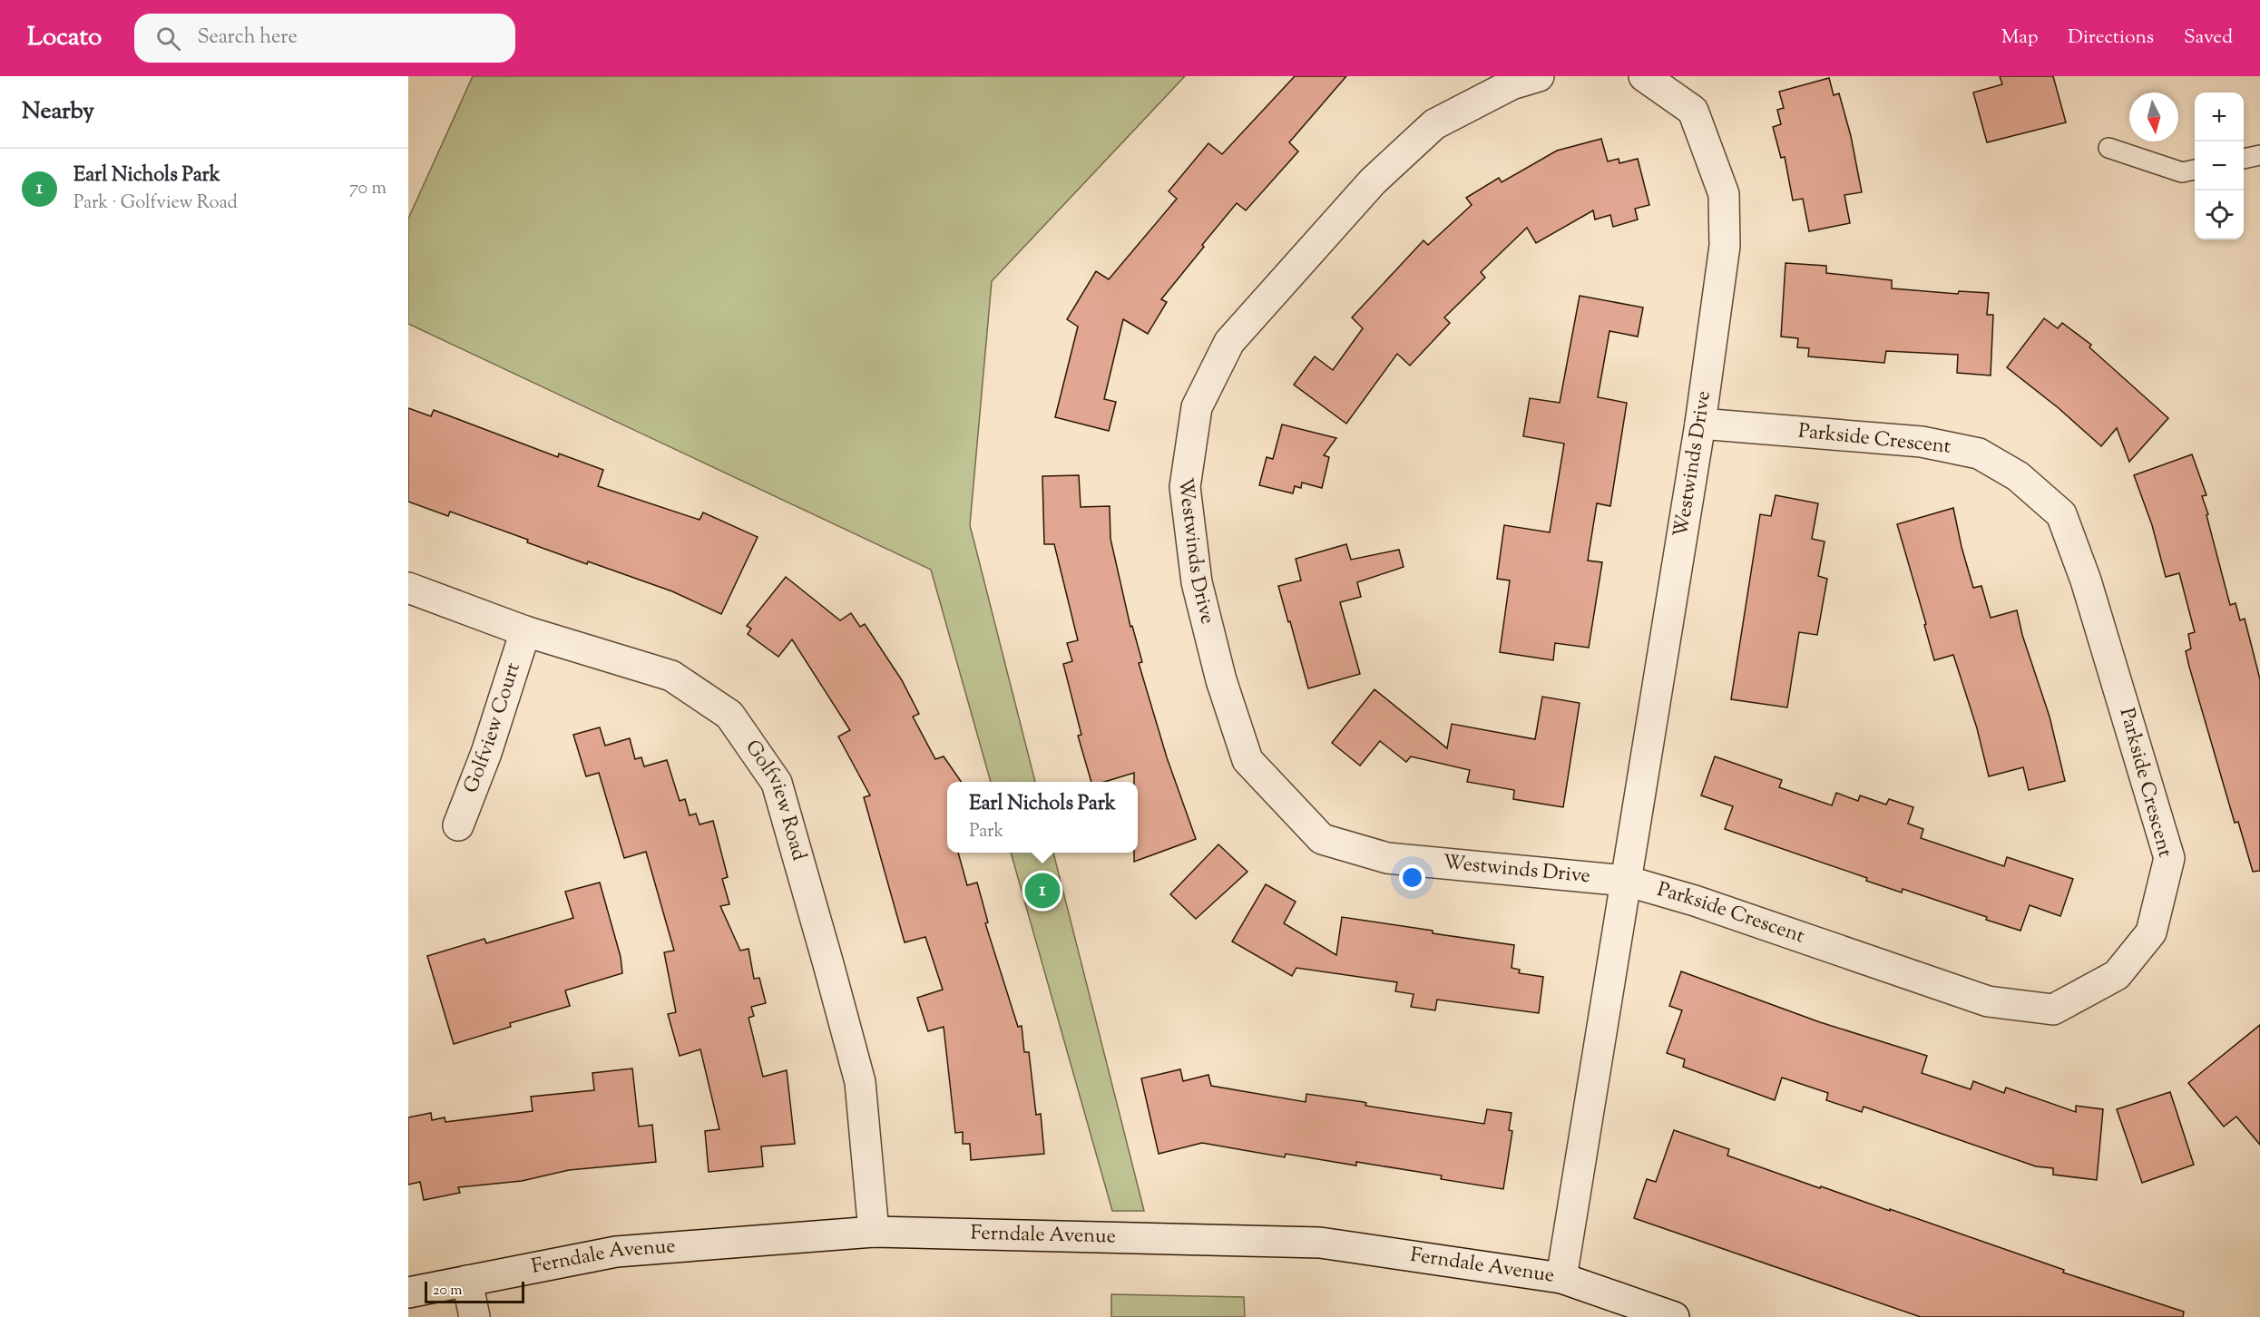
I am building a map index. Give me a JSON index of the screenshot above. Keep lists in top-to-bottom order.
{
  "streets": {
    "street": [
      "Parkside Crescent",
      "Westwinds Drive",
      "Golfview Court",
      "Golfview Road",
      "Ferndale Avenue"
    ]
  },
  "crossings": [
    ["Parkside Crescent", "Westwinds Drive"],
    ["Westwinds Drive", "Ferndale Avenue"],
    ["Golfview Court", "Golfview Road"],
    ["Golfview Road", "Ferndale Avenue"]
  ],
  "scale_bar": "20 m",
  "north": "bottom",
  "page": {
    "header": "Locato",
    "search": "Search here",
    "nav": ["Map", "Directions", "Saved"],
    "heading": "Nearby",
    "map_buttons": ["+", "−"],
    "list": [
      {
        "mark": "1",
        "name": "Earl Nichols Park",
        "note": "Park · Golfview Road",
        "value": "70 m"
      }
    ],
    "popup": ["Earl Nichols Park", "Park"],
    "pins": "1",
    "scale": "20 m"
  }
}
